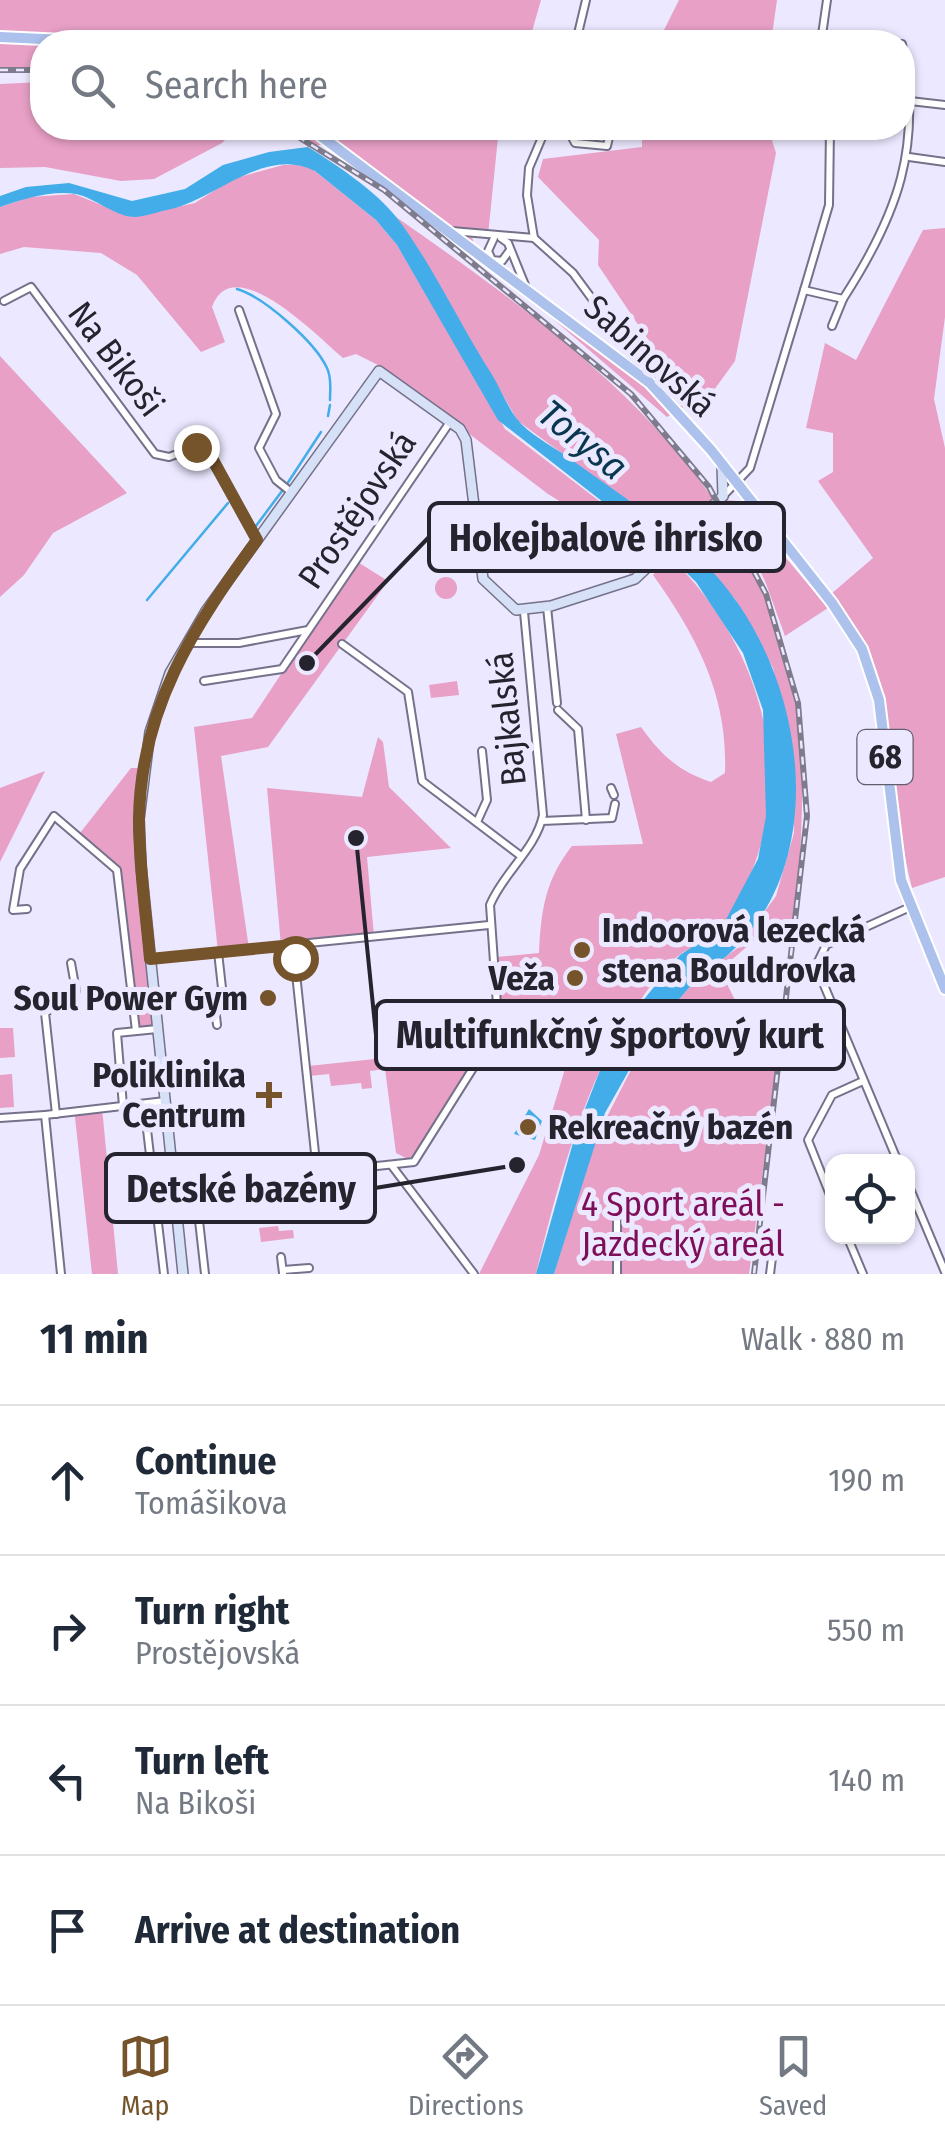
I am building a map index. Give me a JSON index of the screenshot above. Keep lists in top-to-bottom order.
{
  "streets": {
    "main road": ["Sabinovská", "68"],
    "street": ["Na Bikoši", "Prostějovská", "Bajkalská"]
  },
  "crossings": [
    ["Sabinovská", "Bajkalská"],
    ["Sabinovská", "68"],
    ["Na Bikoši", "Prostějovská"],
    ["Prostějovská", "Bajkalská"]
  ],
  "water": ["Torysa"],
  "parks": ["4 Sport areál - Jazdecký areál"],
  "places": {
    "other": [
      "Hokejbalové ihrisko",
      "Multifunkčný športový kurt",
      "Indoorová lezecká stena Bouldrovka",
      "Veža",
      "Soul Power Gym",
      "Rekreačný bazén",
      "Detské bazény"
    ],
    "health": ["Poliklinika Centrum"]
  },
  "page": {
    "search": "Search here",
    "heading": ["11 min", "Walk · 880 m"],
    "list": [
      ["Continue", "Tomášikova", "190 m"],
      ["Turn right", "Prostějovská", "550 m"],
      ["Turn left", "Na Bikoši", "140 m"],
      "Arrive at destination"
    ],
    "nav": ["Map", "Directions", "Saved"]
  }
}
